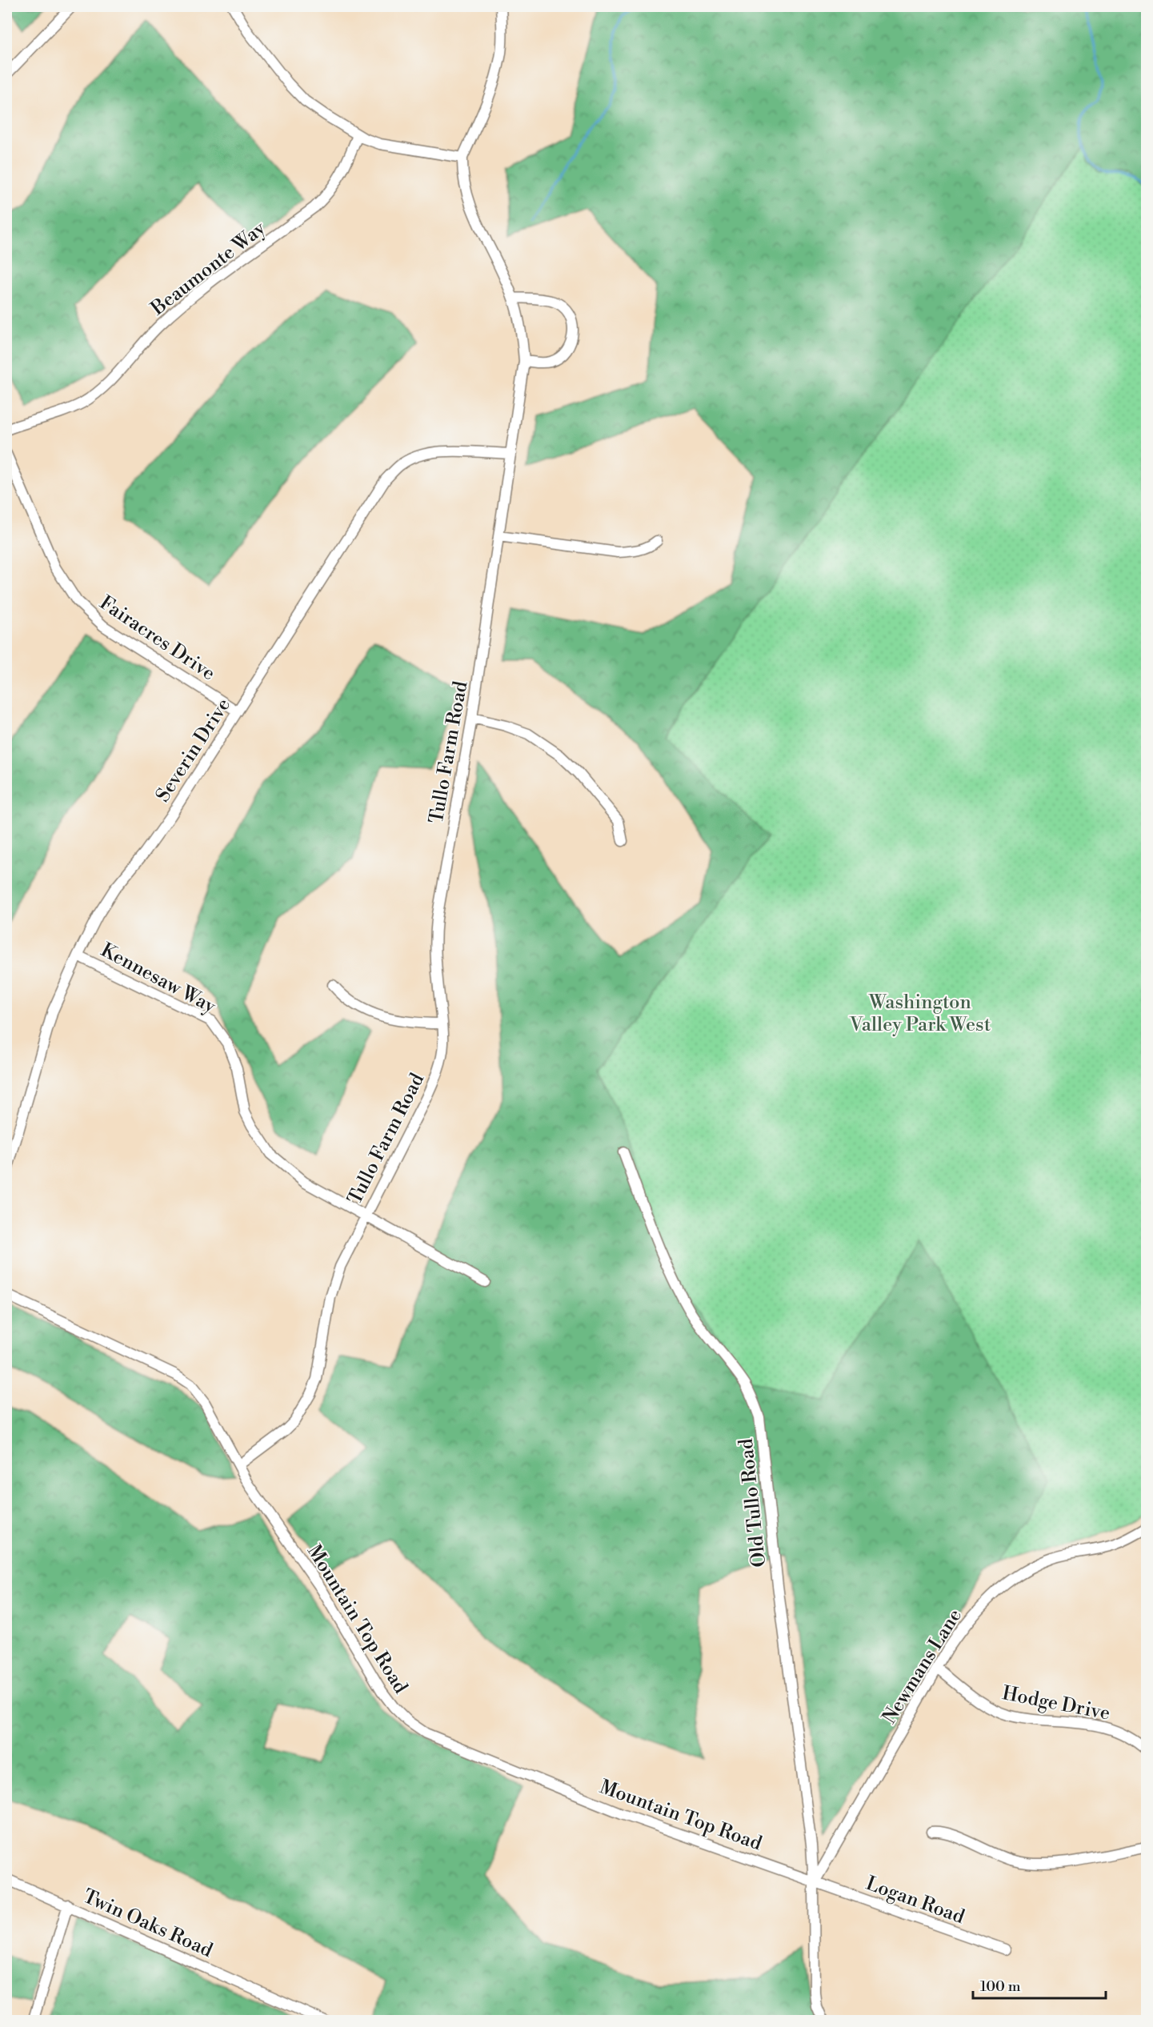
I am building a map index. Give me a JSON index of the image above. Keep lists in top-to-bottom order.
{
  "streets": {
    "street": [
      "Beaumonte Way",
      "Fairacres Drive",
      "Severin Drive",
      "Tullo Farm Road",
      "Kennesaw Way",
      "Old Tullo Road",
      "Mountain Top Road",
      "Newmans Lane",
      "Hodge Drive",
      "Logan Road",
      "Twin Oaks Road"
    ]
  },
  "crossings": [
    ["Fairacres Drive", "Severin Drive"],
    ["Severin Drive", "Tullo Farm Road"],
    ["Severin Drive", "Kennesaw Way"],
    ["Tullo Farm Road", "Kennesaw Way"],
    ["Tullo Farm Road", "Mountain Top Road"],
    ["Old Tullo Road", "Mountain Top Road"],
    ["Old Tullo Road", "Newmans Lane"],
    ["Old Tullo Road", "Logan Road"],
    ["Mountain Top Road", "Newmans Lane"],
    ["Mountain Top Road", "Logan Road"],
    ["Newmans Lane", "Hodge Drive"],
    ["Newmans Lane", "Logan Road"]
  ],
  "parks": ["Washington Valley Park West"],
  "scale_bar": "100 m"
}
